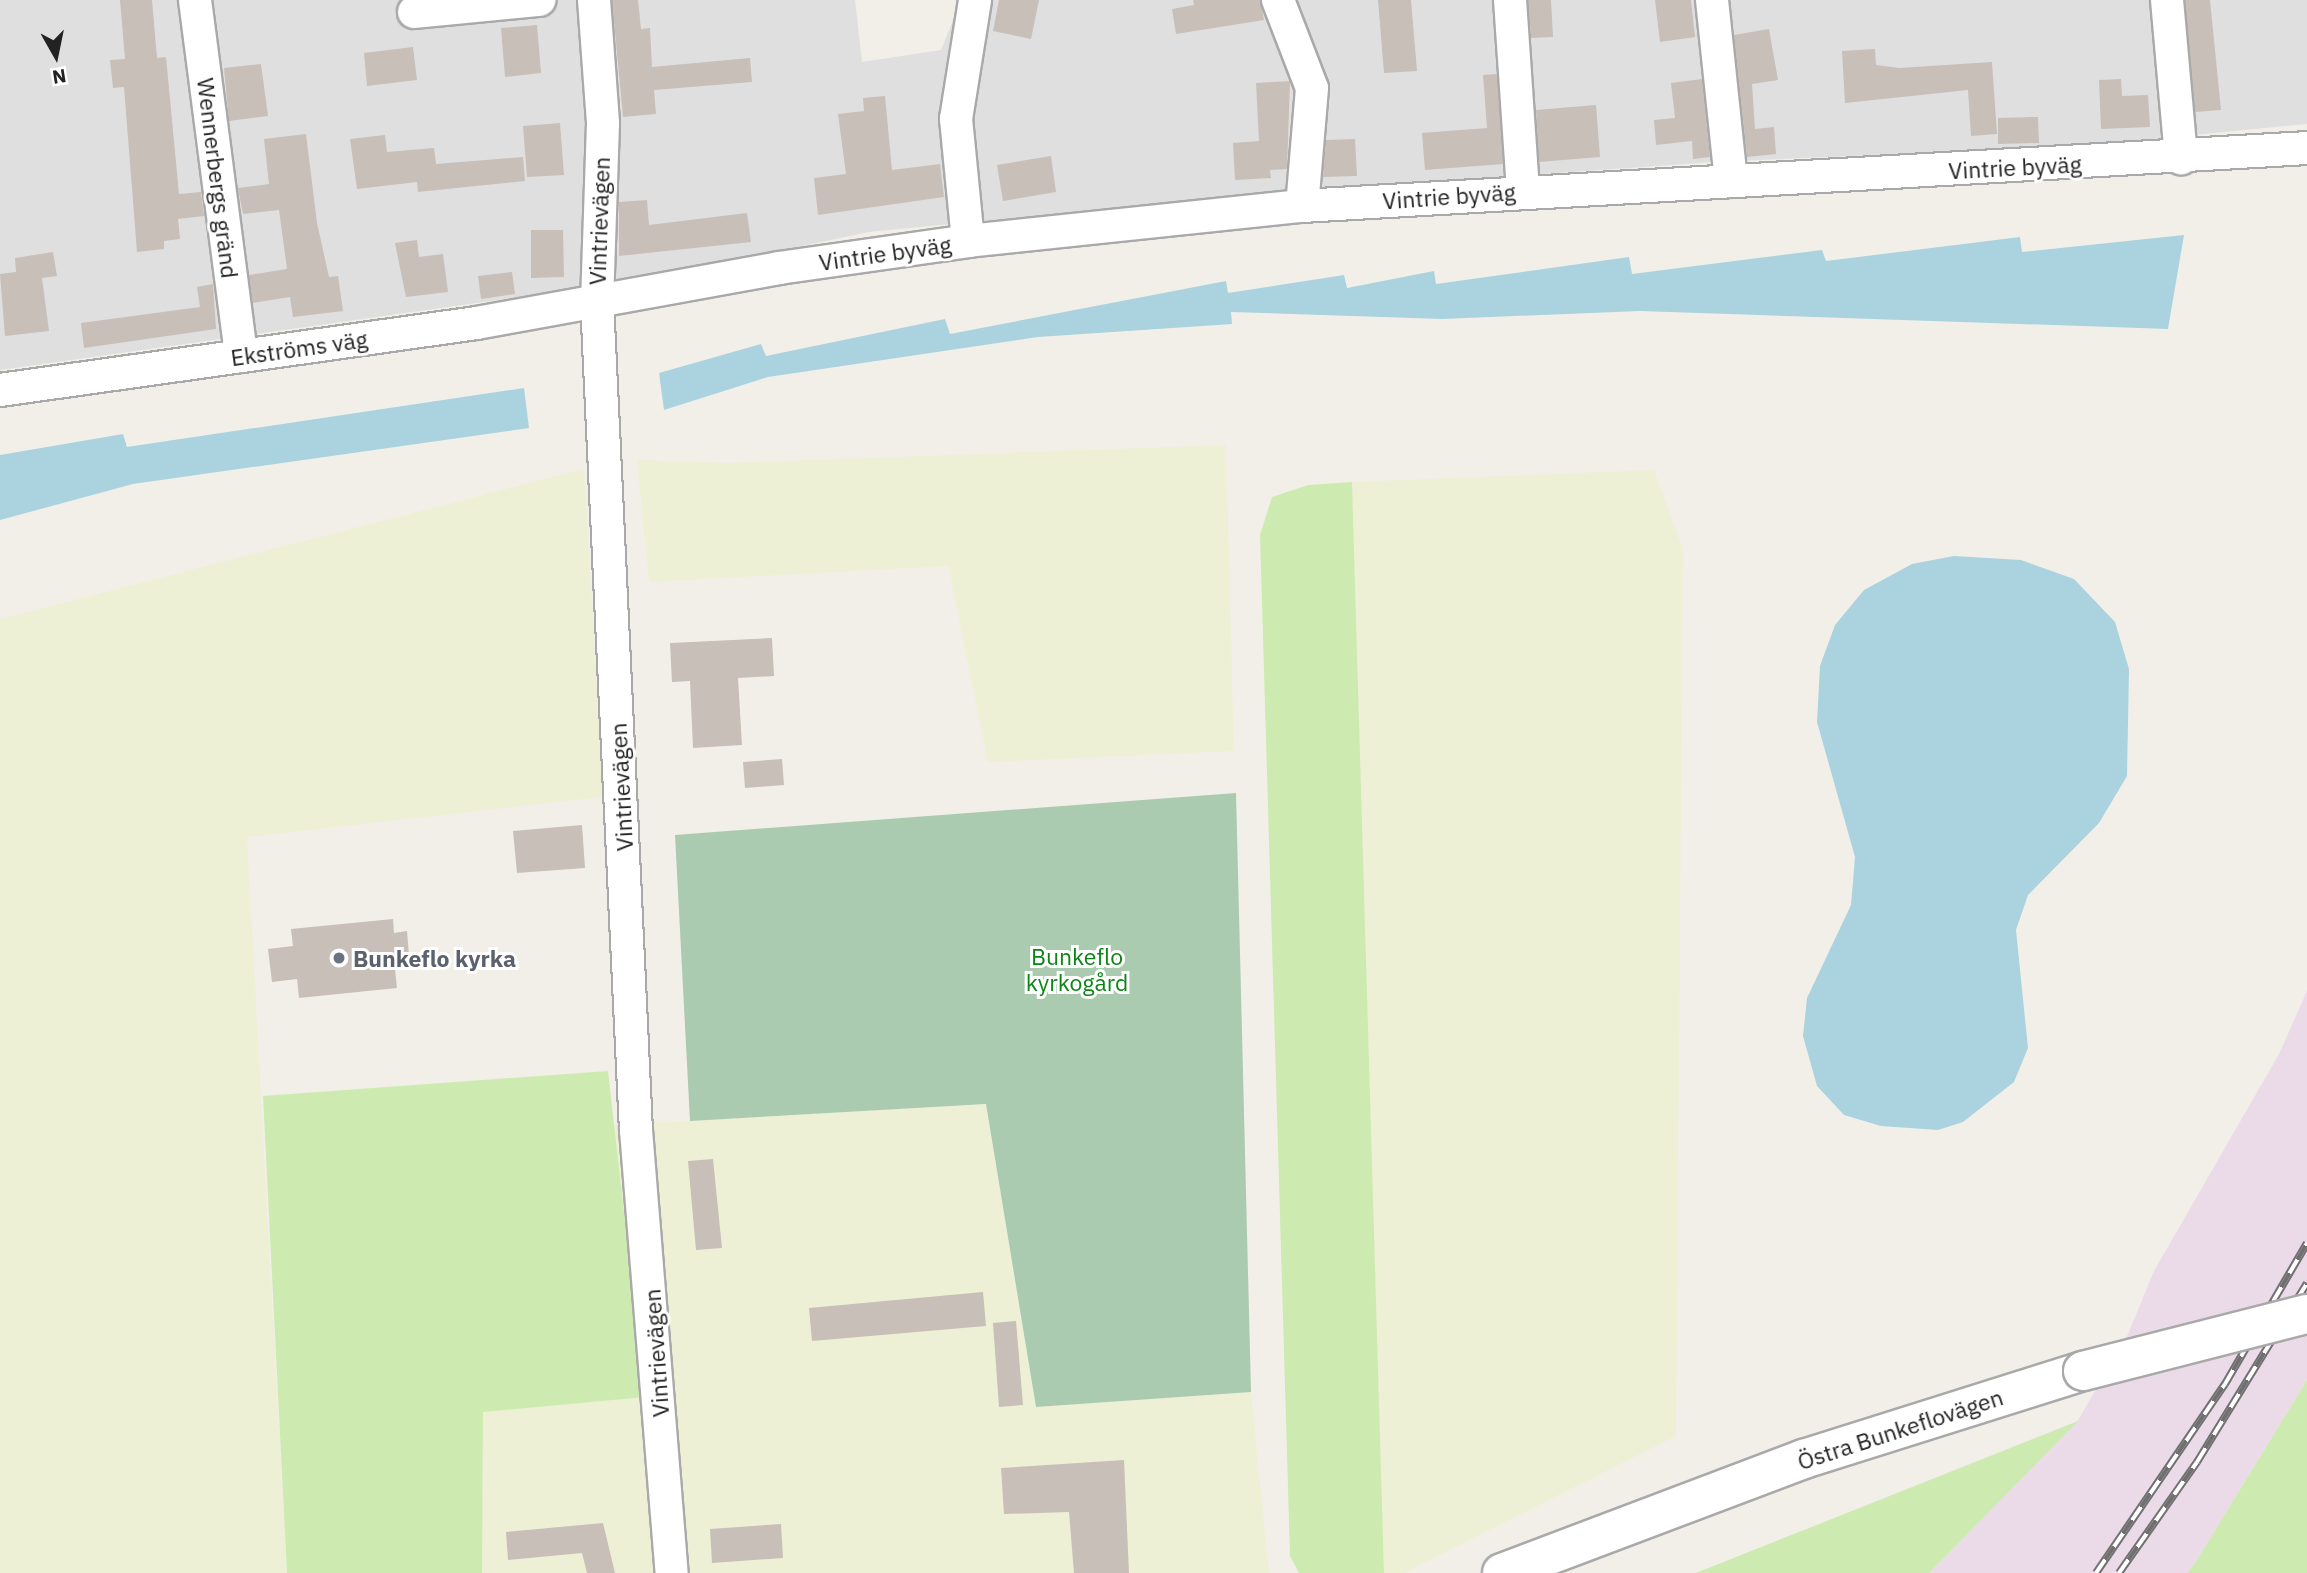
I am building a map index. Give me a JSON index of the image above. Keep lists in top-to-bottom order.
{
  "streets": {
    "street": [
      "Vintrie byväg",
      "Wennerbergs gränd",
      "Vintrievägen",
      "Ekströms väg",
      "Östra Bunkeflovägen"
    ]
  },
  "crossings": [
    ["Vintrie byväg", "Vintrievägen"],
    ["Vintrie byväg", "Ekströms väg"],
    ["Wennerbergs gränd", "Ekströms väg"],
    ["Vintrievägen", "Ekströms väg"]
  ],
  "parks": ["Bunkeflo kyrkogård"],
  "places": ["Bunkeflo kyrka"],
  "north": "bottom"
}
